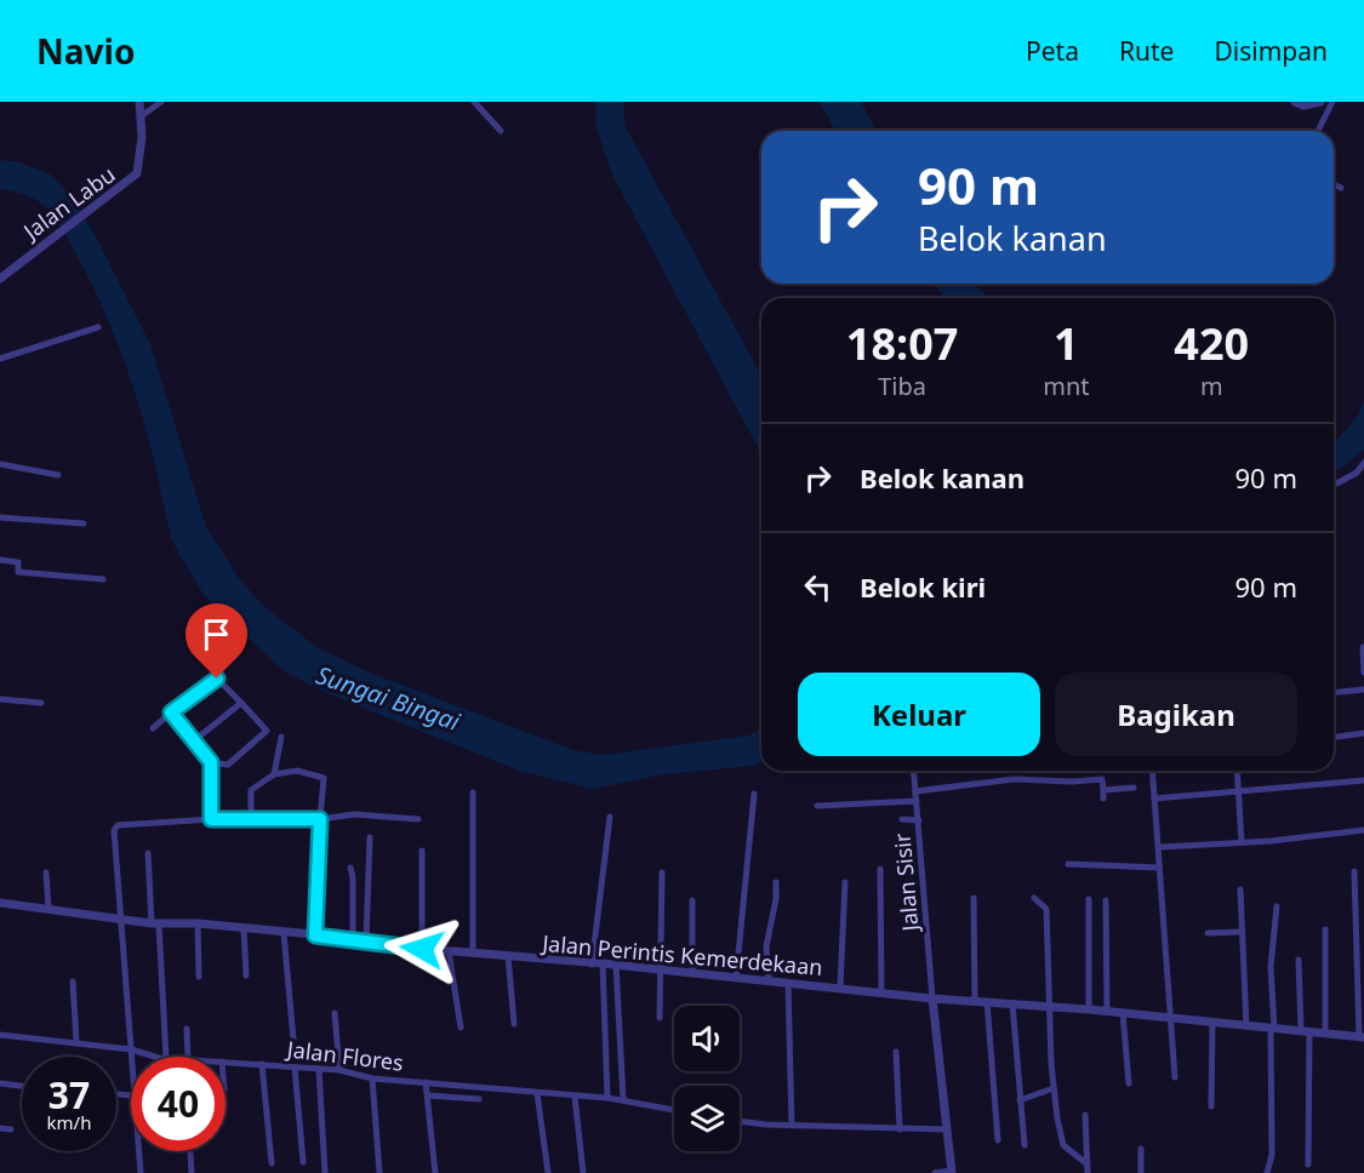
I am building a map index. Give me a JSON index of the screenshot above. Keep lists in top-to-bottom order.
{
  "streets": {
    "street": [
      "Jalan Labu",
      "Jalan Sisir",
      "Jalan Perintis Kemerdekaan",
      "Jalan Flores"
    ]
  },
  "crossings": [
    ["Jalan Sisir", "Jalan Perintis Kemerdekaan"]
  ],
  "water": ["Sungai Bingai"],
  "page": {
    "header": "Navio",
    "nav": ["Peta", "Rute", "Disimpan"],
    "turn": ["90 m", "Belok kanan"],
    "eta": [
      "18:07",
      "Tiba",
      "1",
      "mnt",
      "420",
      "m"
    ],
    "list": [
      {
        "name": "Belok kanan",
        "value": "90 m"
      },
      {
        "name": "Belok kiri",
        "value": "90 m"
      }
    ],
    "buttons": ["Keluar", "Bagikan"],
    "speed": "37 km/h",
    "limit": "40"
  }
}
